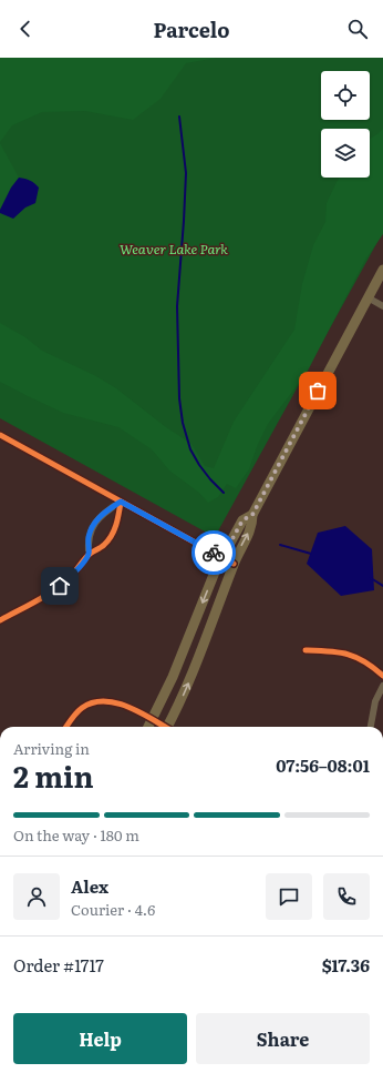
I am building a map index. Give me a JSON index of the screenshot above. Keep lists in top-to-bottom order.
{
  "parks": ["Weaver Lake Park"],
  "page": {
    "header": "Parcelo",
    "heading": ["2 min", "Arriving in", "07:56–08:01"],
    "panel": [
      "Alex",
      "Courier · 4.6",
      "Order #1717",
      "$17.36"
    ],
    "bar": "On the way · 180 m",
    "buttons": ["Help", "Share"]
  }
}
